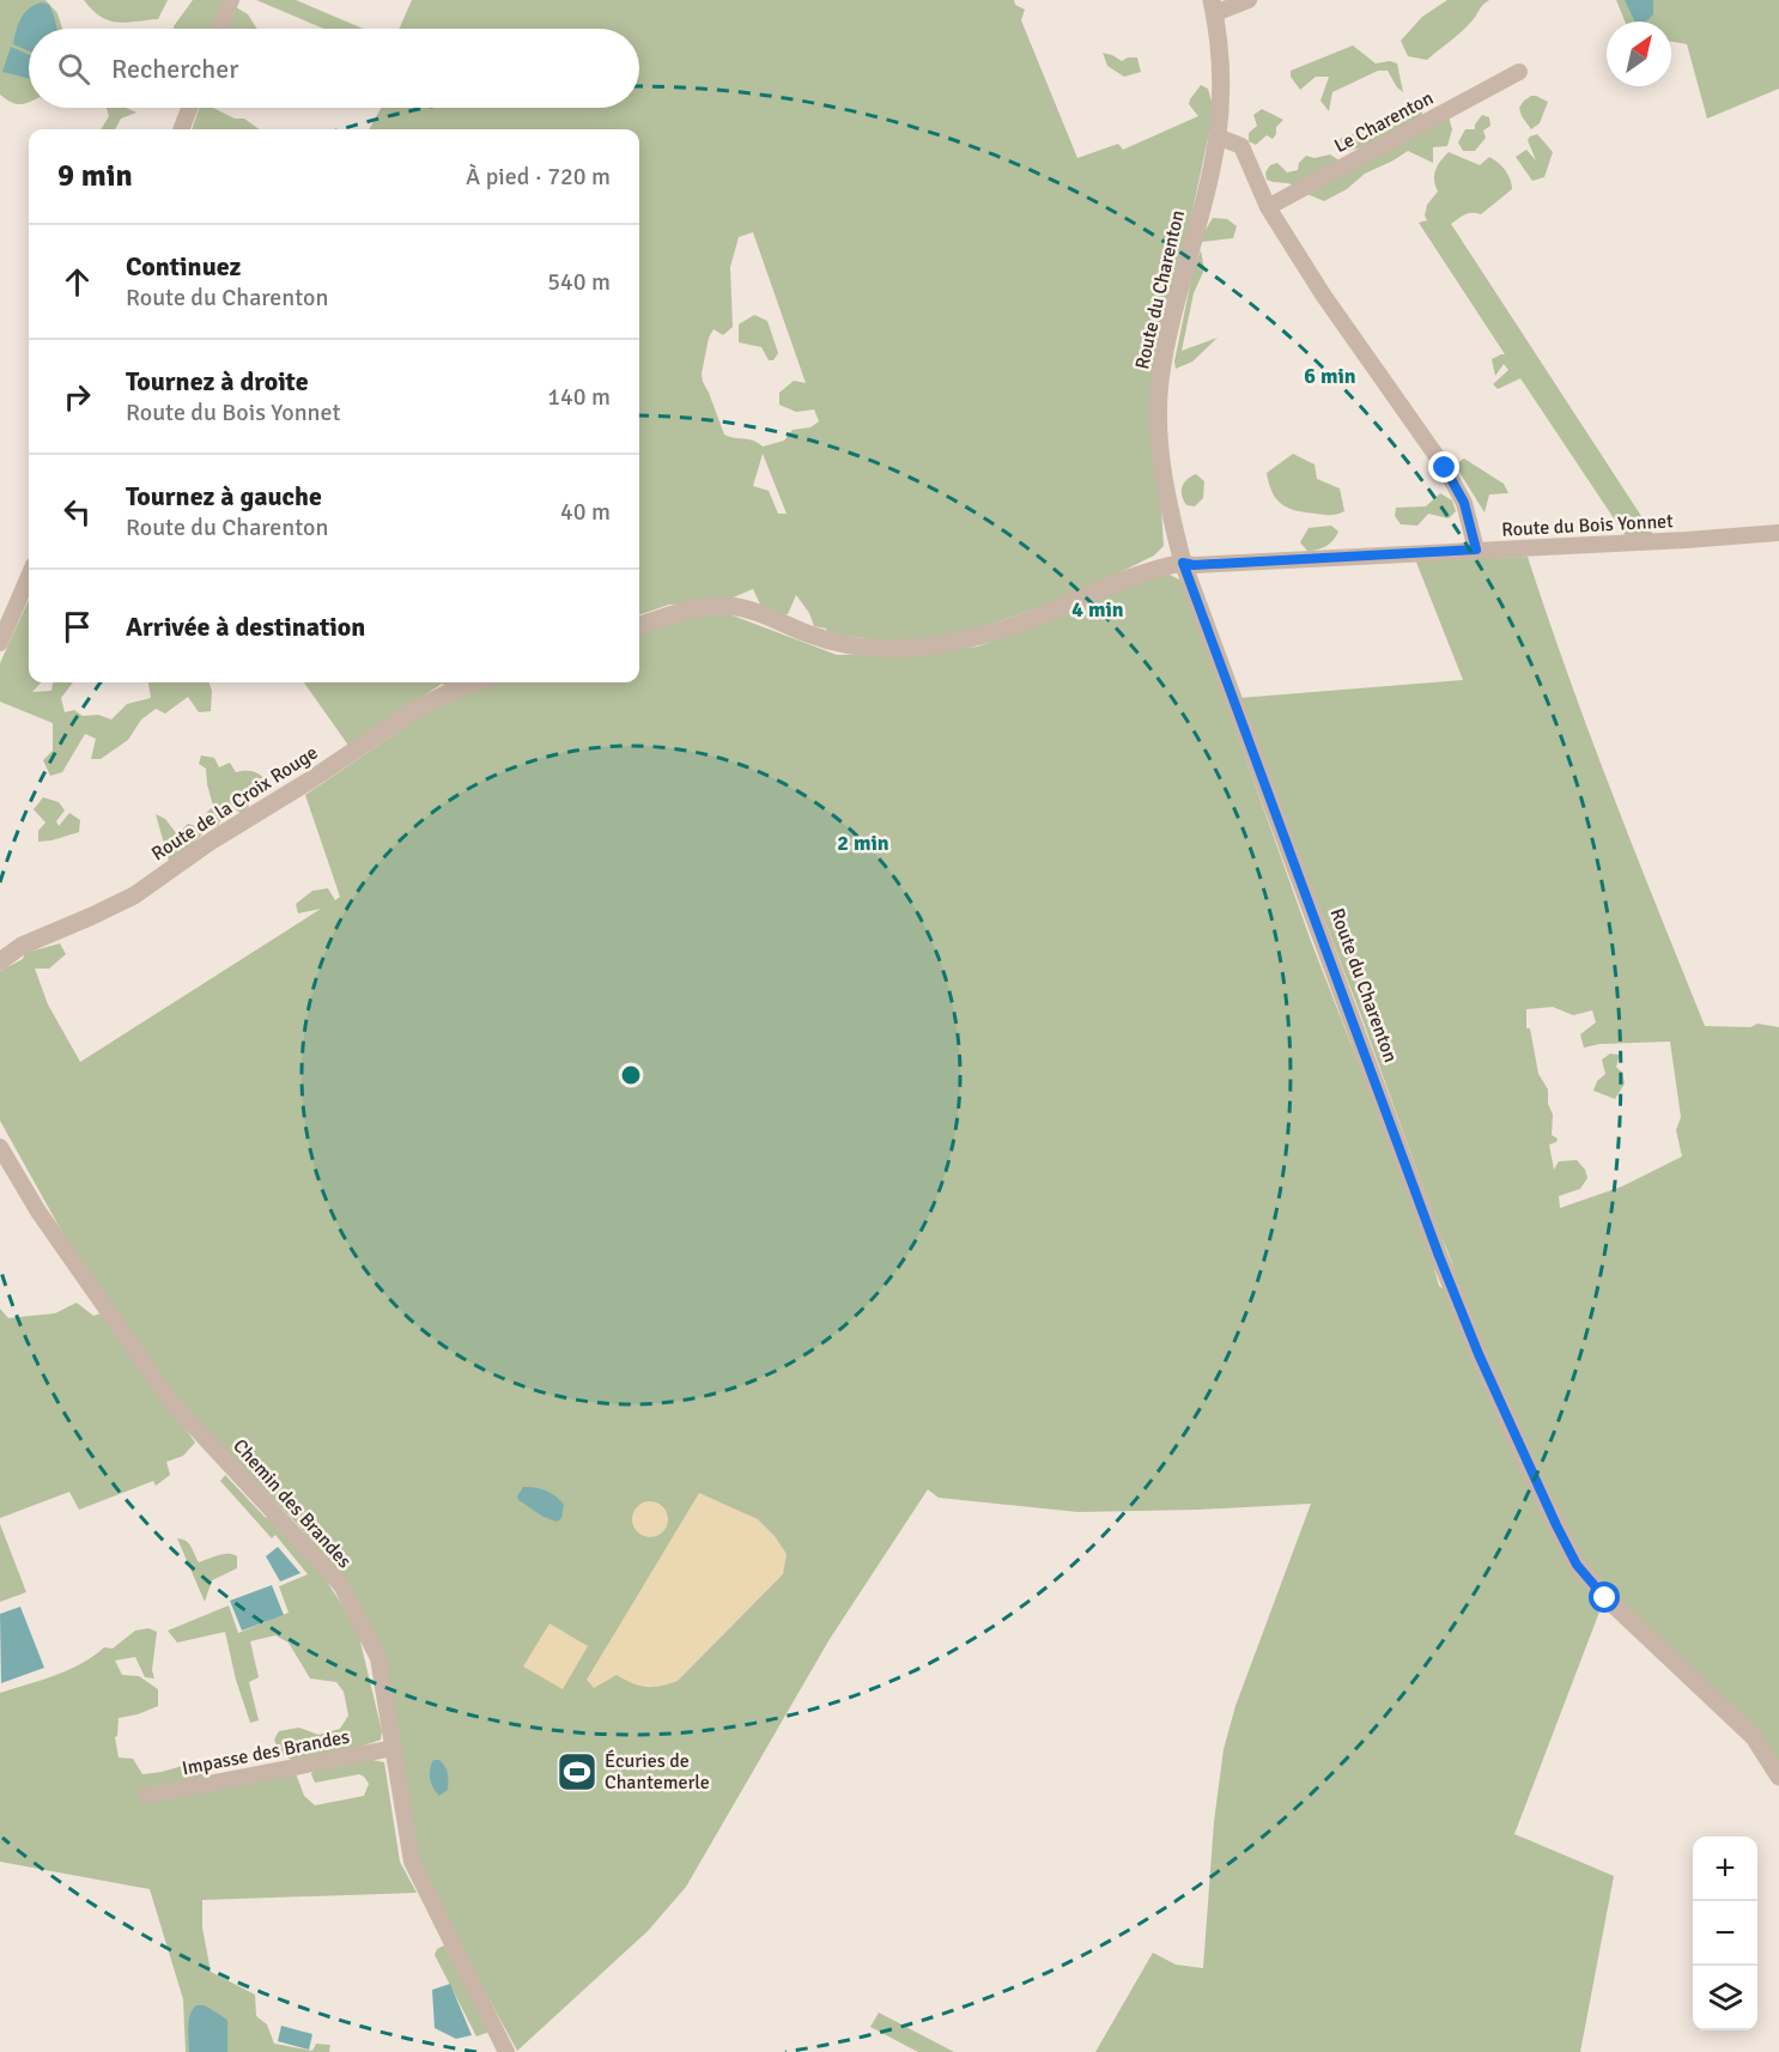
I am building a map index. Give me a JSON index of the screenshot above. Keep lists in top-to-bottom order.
{
  "streets": {
    "street": [
      "Le Charenton",
      "Route du Charenton",
      "Route du Bois Yonnet",
      "Route de la Croix Rouge",
      "Chemin des Brandes",
      "Impasse des Brandes"
    ]
  },
  "crossings": [
    ["Route du Charenton", "Route du Bois Yonnet"],
    ["Chemin des Brandes", "Impasse des Brandes"]
  ],
  "places": {
    "sports": ["Écuries de Chantemerle"]
  },
  "north": "top right",
  "page": {
    "search": "Rechercher",
    "heading": ["9 min", "À pied · 720 m"],
    "list": [
      ["Continuez", "Route du Charenton", "540 m"],
      ["Tournez à droite", "Route du Bois Yonnet", "140 m"],
      ["Tournez à gauche", "Route du Charenton", "40 m"],
      "Arrivée à destination"
    ],
    "map_buttons": ["+", "−"]
  },
  "rings": ["6 min", "4 min", "2 min"]
}
